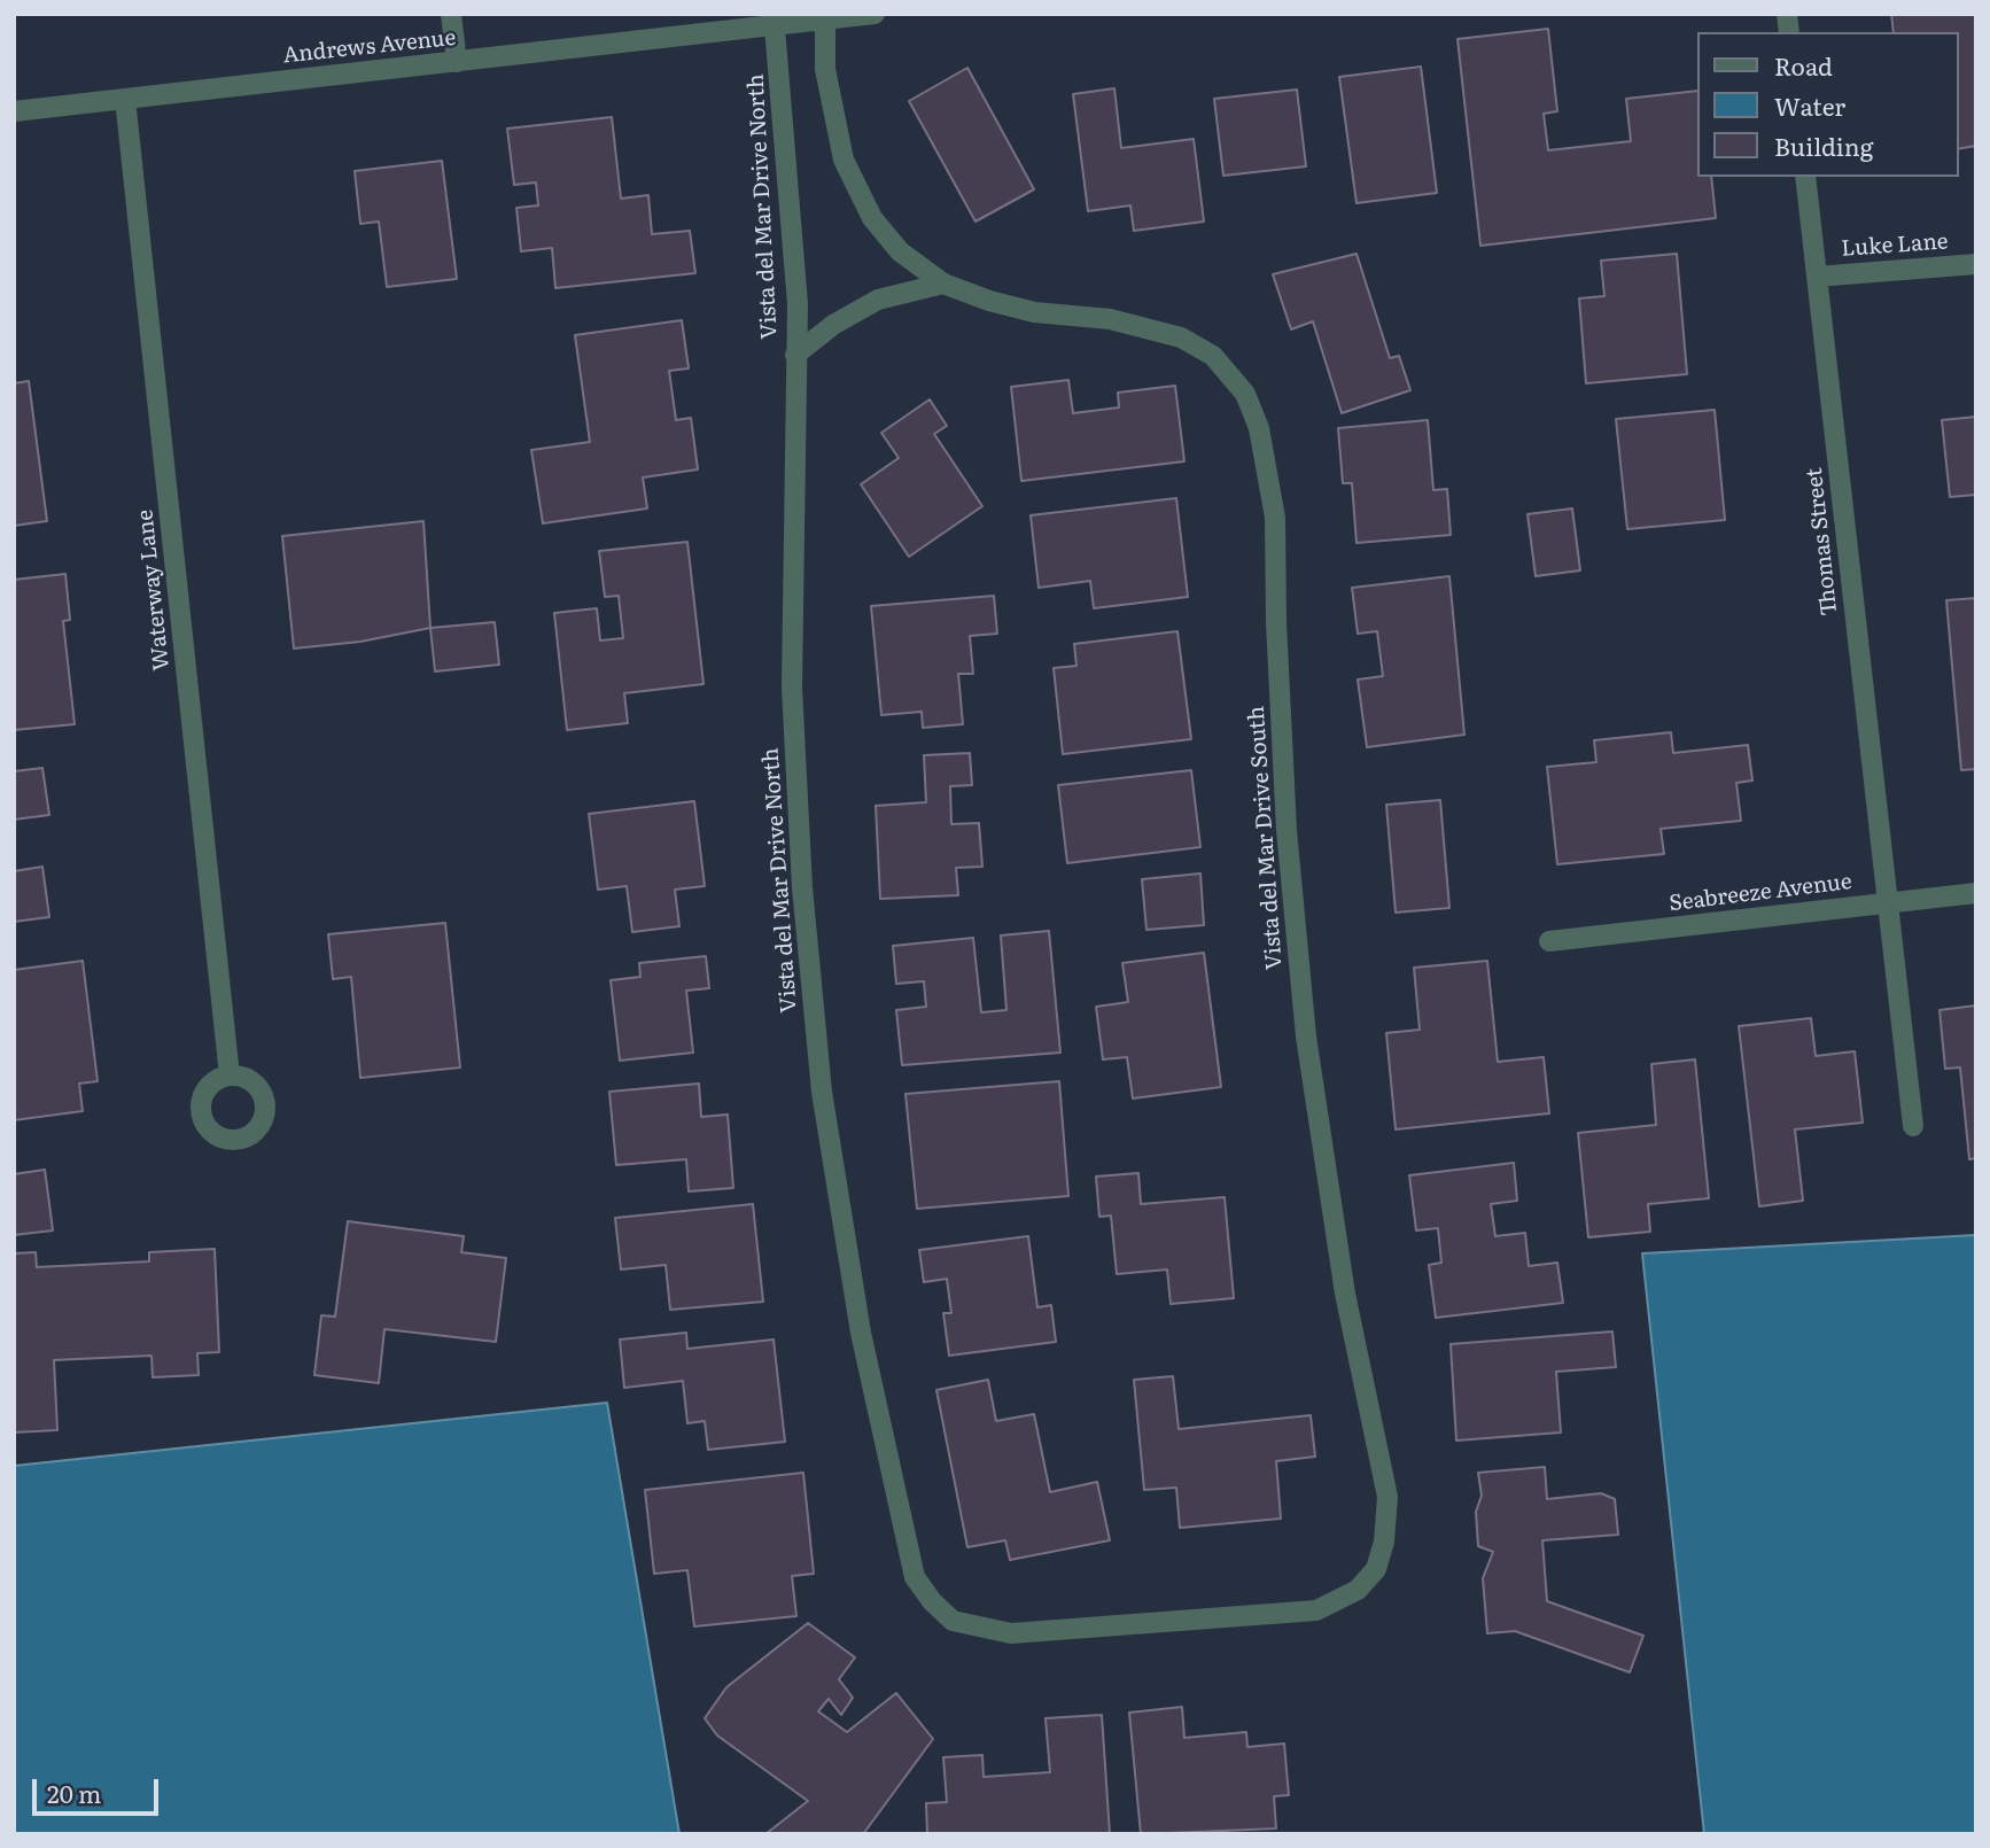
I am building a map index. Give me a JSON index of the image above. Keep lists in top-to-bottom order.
{
  "streets": {
    "street": [
      "Andrews Avenue",
      "Vista del Mar Drive North",
      "Luke Lane",
      "Thomas Street",
      "Waterway Lane",
      "Vista del Mar Drive South",
      "Seabreeze Avenue"
    ]
  },
  "crossings": [
    ["Andrews Avenue", "Vista del Mar Drive North"],
    ["Andrews Avenue", "Waterway Lane"],
    ["Andrews Avenue", "Vista del Mar Drive South"],
    ["Vista del Mar Drive North", "Vista del Mar Drive South"],
    ["Luke Lane", "Thomas Street"],
    ["Thomas Street", "Seabreeze Avenue"]
  ],
  "legend": ["Road", "Water", "Building"],
  "scale_bar": "20 m"
}
